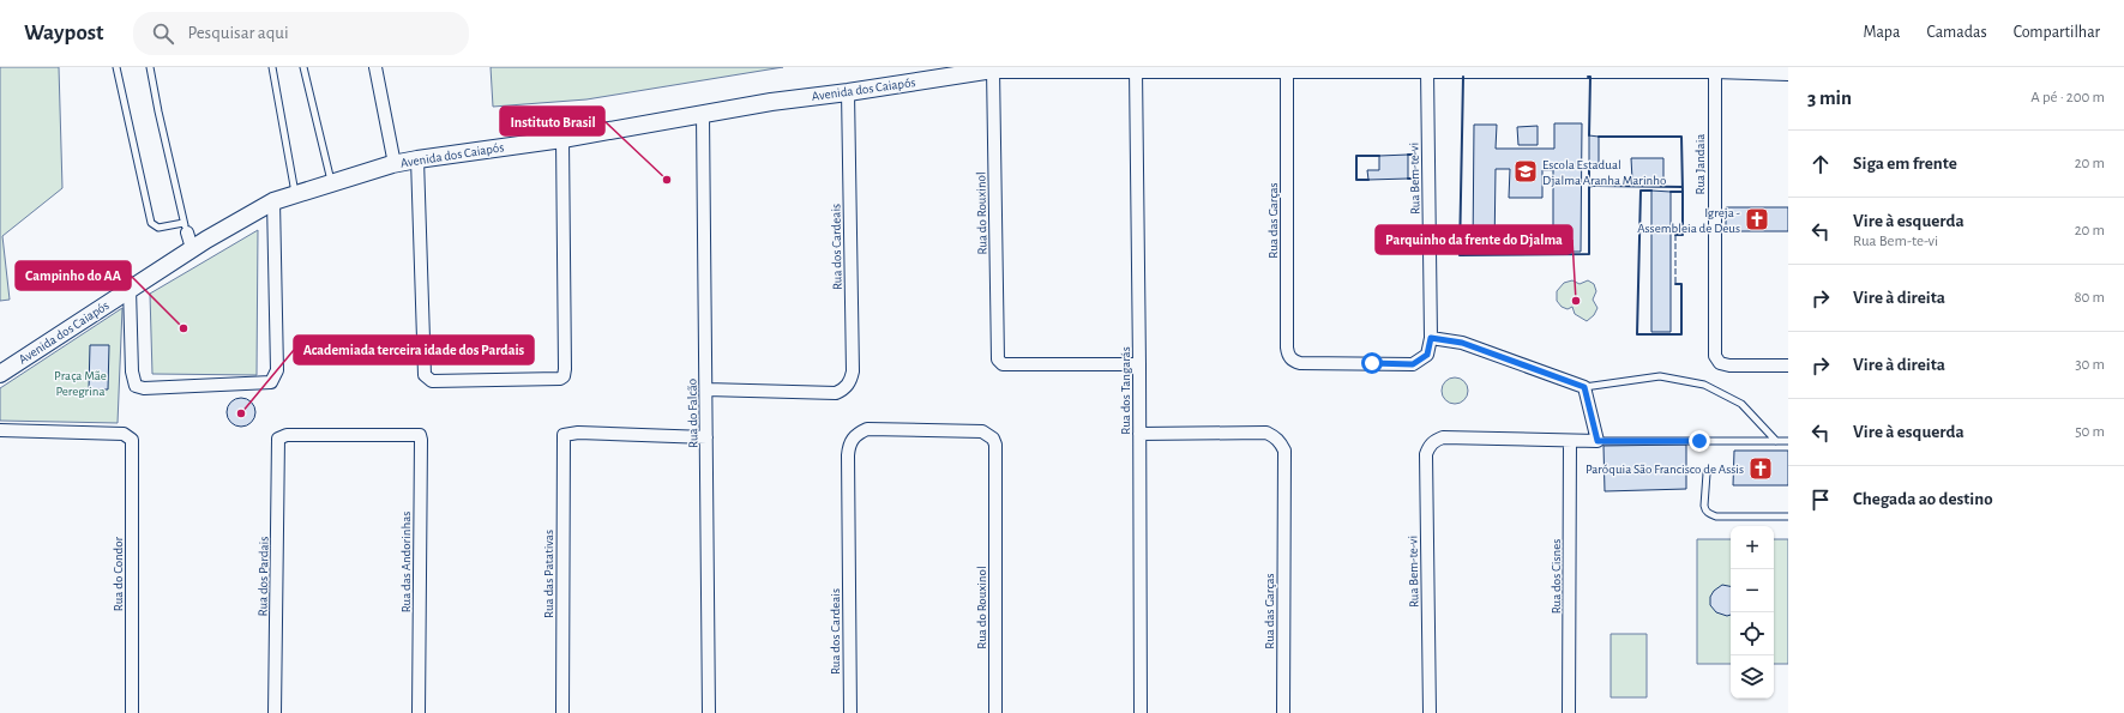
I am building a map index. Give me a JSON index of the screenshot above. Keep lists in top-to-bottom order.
{
  "streets": {
    "main road": ["Avenida dos Caiapós"],
    "street": [
      "Rua Jandaia",
      "Rua Bem-te-vi",
      "Rua do Rouxinol",
      "Rua das Garças",
      "Rua dos Cardeais",
      "Rua dos Tangarás",
      "Rua do Falcão",
      "Rua das Andorinhas",
      "Rua do Condor",
      "Rua das Patativas",
      "Rua dos Pardais",
      "Rua dos Cisnes"
    ]
  },
  "crossings": [
    ["Avenida dos Caiapós", "Rua Jandaia"],
    ["Avenida dos Caiapós", "Rua Bem-te-vi"],
    ["Avenida dos Caiapós", "Rua do Rouxinol"],
    ["Avenida dos Caiapós", "Rua das Garças"],
    ["Avenida dos Caiapós", "Rua dos Cardeais"],
    ["Avenida dos Caiapós", "Rua dos Tangarás"],
    ["Avenida dos Caiapós", "Rua do Falcão"],
    ["Rua Bem-te-vi", "Rua das Garças"],
    ["Rua Bem-te-vi", "Rua dos Cisnes"],
    ["Rua do Rouxinol", "Rua dos Cardeais"],
    ["Rua do Rouxinol", "Rua dos Tangarás"],
    ["Rua das Garças", "Rua dos Tangarás"],
    ["Rua dos Cardeais", "Rua do Falcão"],
    ["Rua do Falcão", "Rua das Patativas"],
    ["Rua das Andorinhas", "Rua dos Pardais"]
  ],
  "parks": ["Praça Mãe Peregrina"],
  "places": {
    "school or university": ["Escola Estadual Djalma Aranha Marinho"],
    "other": [
      "Instituto Brasil",
      "Parquinho da frente do Djalma",
      "Campinho do AA",
      "Academiada terceira idade dos Pardais"
    ],
    "church": ["Igreja - Assembleia de Deus", "Paróquia São Francisco de Assis"]
  },
  "page": {
    "header": "Waypost",
    "search": "Pesquisar aqui",
    "nav": ["Mapa", "Camadas", "Compartilhar"],
    "heading": ["3 min", "A pé · 200 m"],
    "list": [
      ["Siga em frente", "20 m"],
      ["Vire à esquerda", "Rua Bem-te-vi", "20 m"],
      ["Vire à direita", "80 m"],
      ["Vire à direita", "30 m"],
      ["Vire à esquerda", "50 m"],
      "Chegada ao destino"
    ],
    "map_buttons": ["+", "−"]
  }
}
